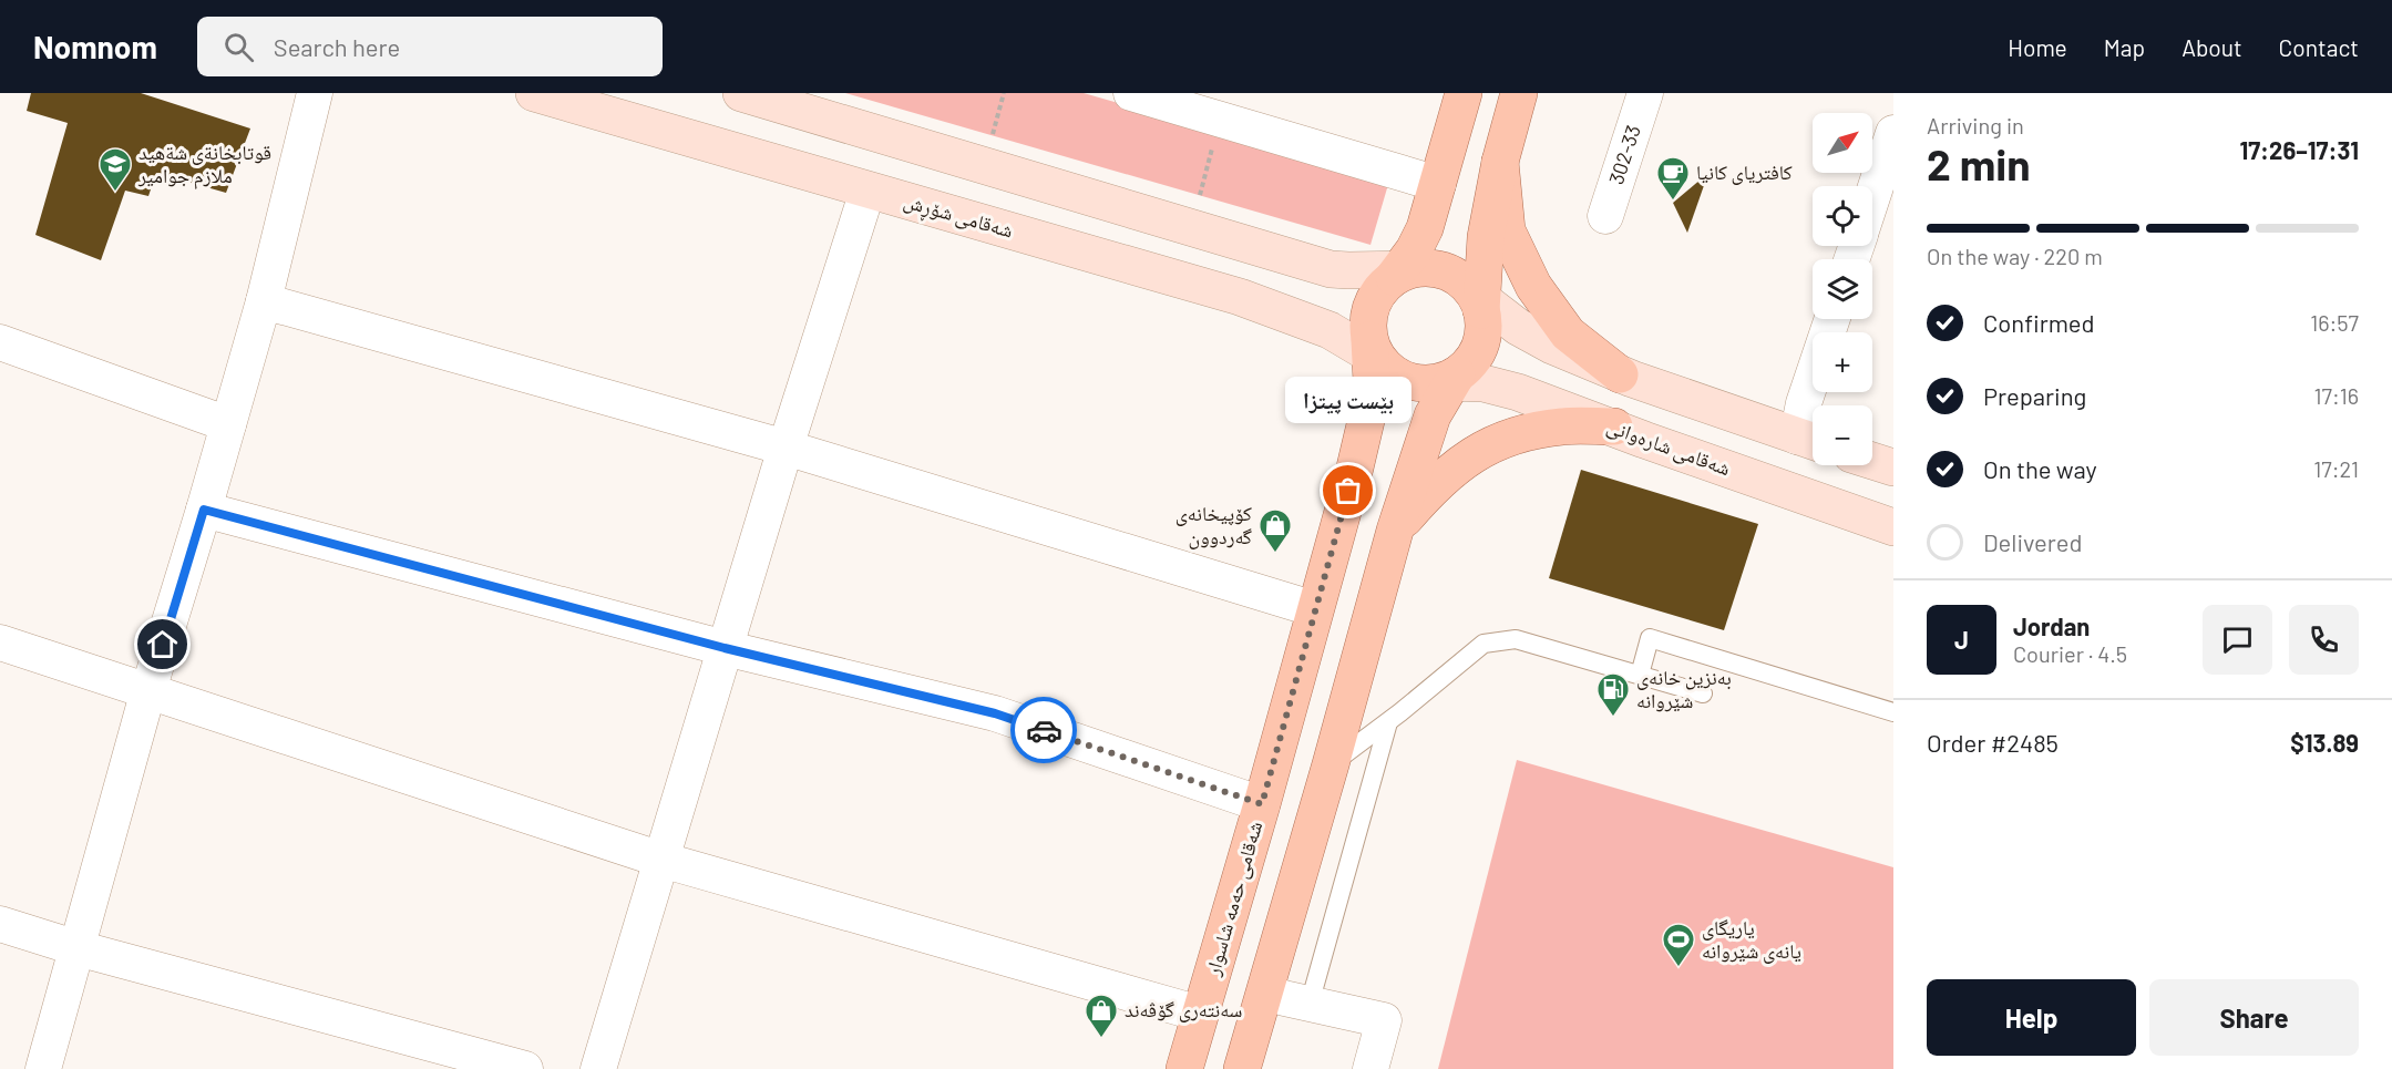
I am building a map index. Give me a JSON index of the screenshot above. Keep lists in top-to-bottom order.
{
  "streets": {
    "main road": ["شەقامی شۆڕش", "شەقامی شارەوانی", "شەقامی حەمە شاسوار"],
    "street": ["302-33"]
  },
  "crossings": [
    ["شەقامی شۆڕش", "شەقامی شارەوانی"],
    ["شەقامی شۆڕش", "شەقامی حەمە شاسوار"],
    ["شەقامی شارەوانی", "شەقامی حەمە شاسوار"]
  ],
  "places": {
    "school or university": ["قوتابخانةى شةهيد ملازم جوامير"],
    "cafe": ["کافتریای کانیا"],
    "other": ["بێست پیتزا"],
    "shop": ["کۆپیخانەی گەردوون", "سەنتەری گۆڤەند"],
    "fuel station": ["بەنزین خانەی شێروانە"],
    "sports": ["یاریگای یانەی شێروانە"]
  },
  "north": "top right",
  "page": {
    "header": "Nomnom",
    "search": "Search here",
    "nav": [
      "Home",
      "Map",
      "About",
      "Contact"
    ],
    "heading": ["2 min", "Arriving in", "17:26–17:31"],
    "panel": [
      "Jordan",
      "Courier · 4.5",
      "Order #2485",
      "$13.89"
    ],
    "map_buttons": ["+", "−"],
    "bar": "On the way · 220 m",
    "list": [
      ["Confirmed", "16:57"],
      ["Preparing", "17:16"],
      ["On the way", "17:21"],
      "Delivered"
    ],
    "bubble": "بێست پیتزا",
    "round": "J",
    "buttons": ["Help", "Share"]
  }
}
